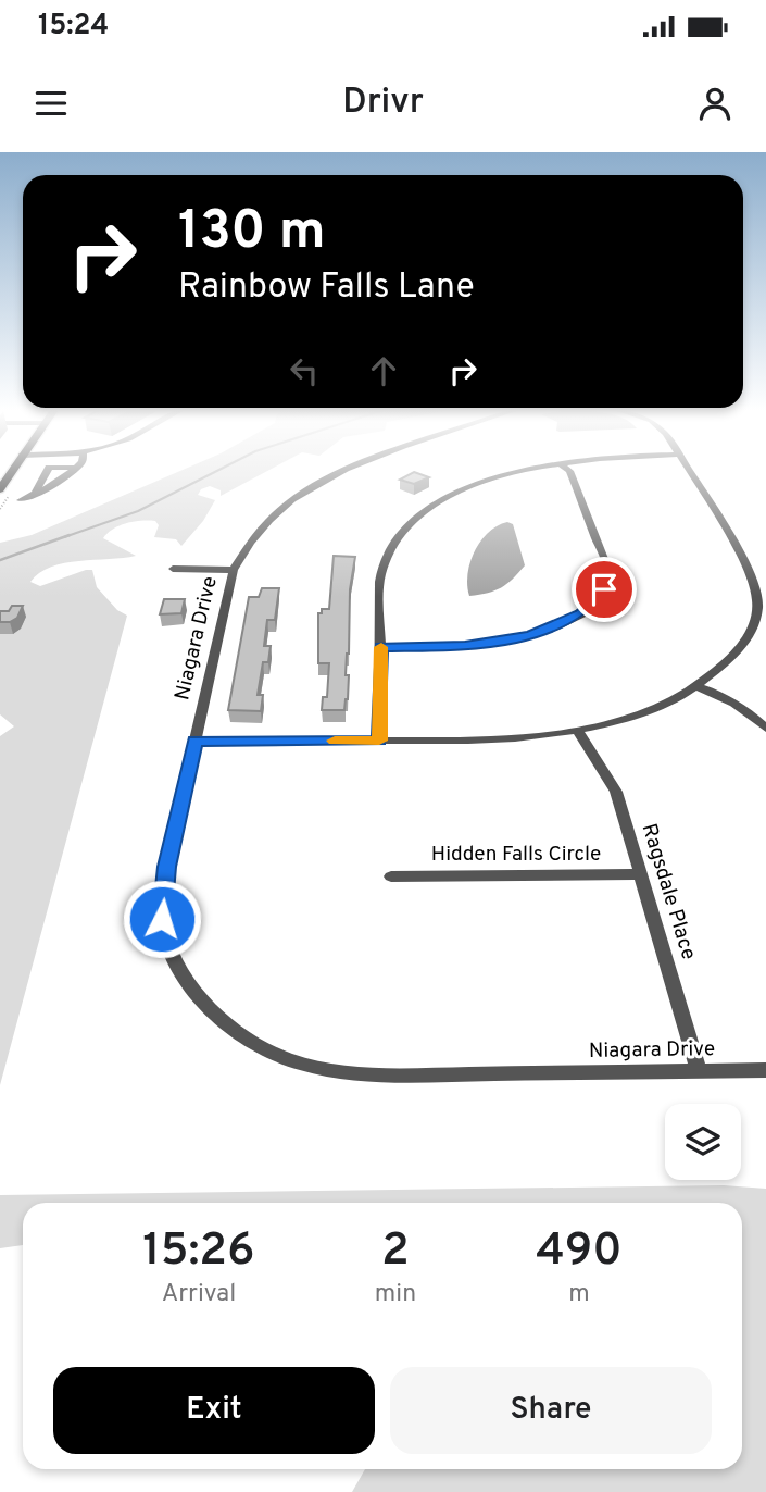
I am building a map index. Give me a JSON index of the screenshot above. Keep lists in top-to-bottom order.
{
  "streets": {
    "street": ["Niagara Drive", "Hidden Falls Circle", "Ragsdale Place"]
  },
  "crossings": [
    ["Niagara Drive", "Ragsdale Place"],
    ["Hidden Falls Circle", "Ragsdale Place"]
  ],
  "page": {
    "status": "15:24",
    "header": "Drivr",
    "turn": ["130 m", "Rainbow Falls Lane"],
    "eta": [
      "15:26",
      "Arrival",
      "2",
      "min",
      "490",
      "m"
    ],
    "buttons": ["Exit", "Share"]
  }
}
